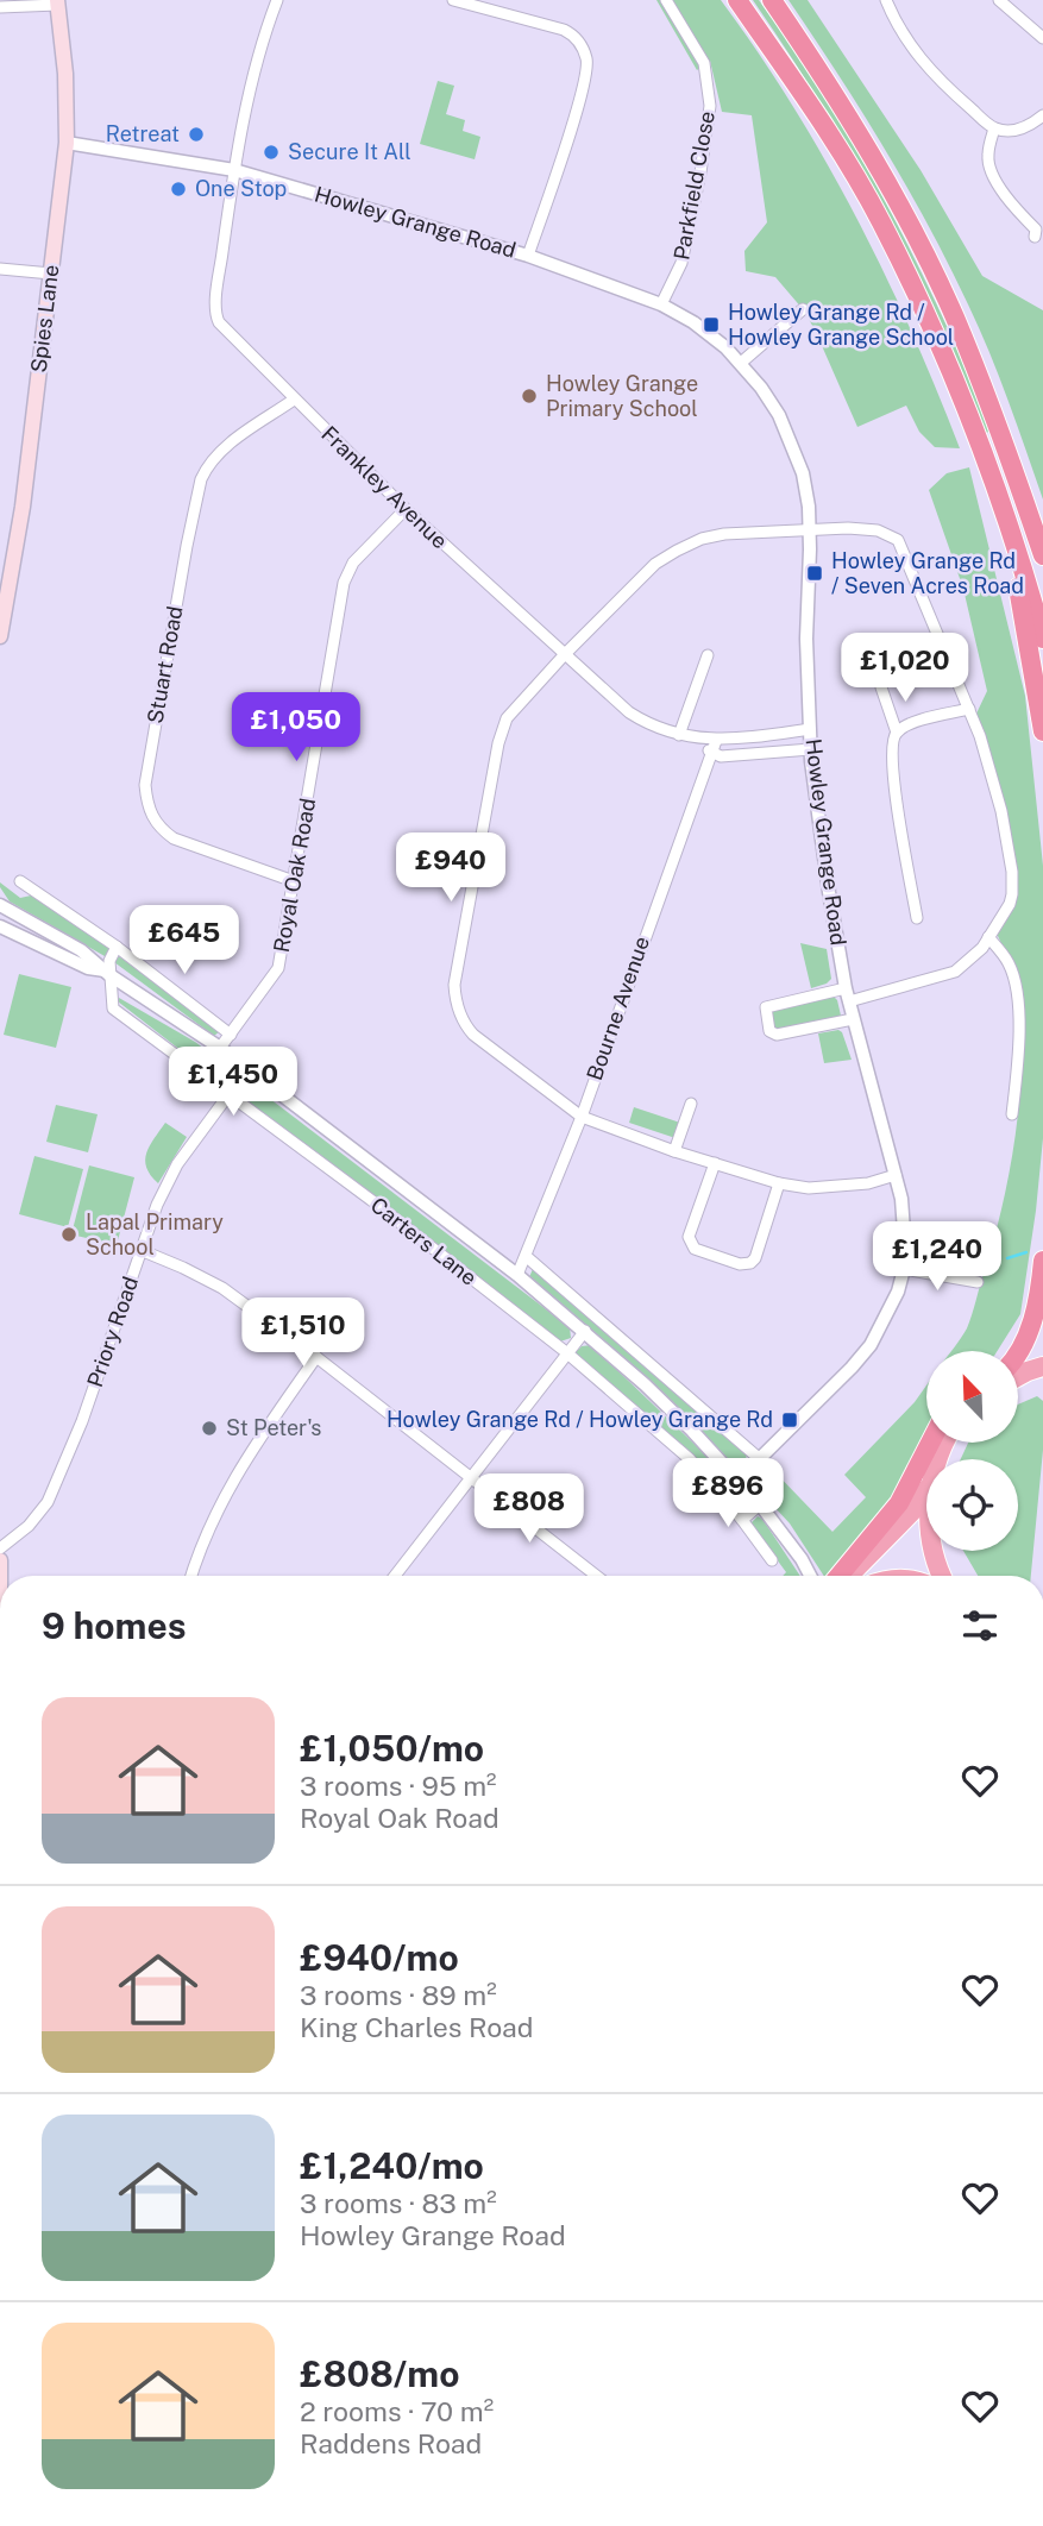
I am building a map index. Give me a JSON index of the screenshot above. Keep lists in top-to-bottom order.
{
  "streets": {
    "main road": ["Spies Lane"],
    "street": [
      "Parkfield Close",
      "Howley Grange Road",
      "Frankley Avenue",
      "Stuart Road",
      "Royal Oak Road",
      "Bourne Avenue",
      "Carters Lane",
      "Priory Road"
    ]
  },
  "crossings": [
    ["Parkfield Close", "Howley Grange Road"],
    ["Howley Grange Road", "Spies Lane"],
    ["Howley Grange Road", "Frankley Avenue"],
    ["Howley Grange Road", "Carters Lane"],
    ["Frankley Avenue", "Stuart Road"],
    ["Frankley Avenue", "Royal Oak Road"],
    ["Frankley Avenue", "Bourne Avenue"],
    ["Stuart Road", "Royal Oak Road"],
    ["Royal Oak Road", "Carters Lane"],
    ["Bourne Avenue", "Carters Lane"],
    ["Carters Lane", "Priory Road"]
  ],
  "places": {
    "other": [
      "Retreat",
      "Secure It All",
      "One Stop",
      "Howley Grange Primary School",
      "Lapal Primary School",
      "St Peter's"
    ],
    "transit": ["Howley Grange Rd / Howley Grange School", "Howley Grange Rd / Seven Acres Road", "Howley Grange Rd / Howley Grange Rd"]
  },
  "north": "top left",
  "page": {
    "price": [
      "£1,020",
      "£1,050",
      "£940",
      "£645",
      "£1,450",
      "£1,240",
      "£1,510",
      "£896",
      "£808"
    ],
    "heading": "9 homes",
    "list": [
      {
        "name": "£1,050/mo",
        "note": "3 rooms · 95 m² · Royal Oak Road"
      },
      {
        "name": "£940/mo",
        "note": "3 rooms · 89 m² · King Charles Road"
      },
      {
        "name": "£1,240/mo",
        "note": "3 rooms · 83 m² · Howley Grange Road"
      },
      {
        "name": "£808/mo",
        "note": "2 rooms · 70 m² · Raddens Road"
      }
    ]
  }
}
